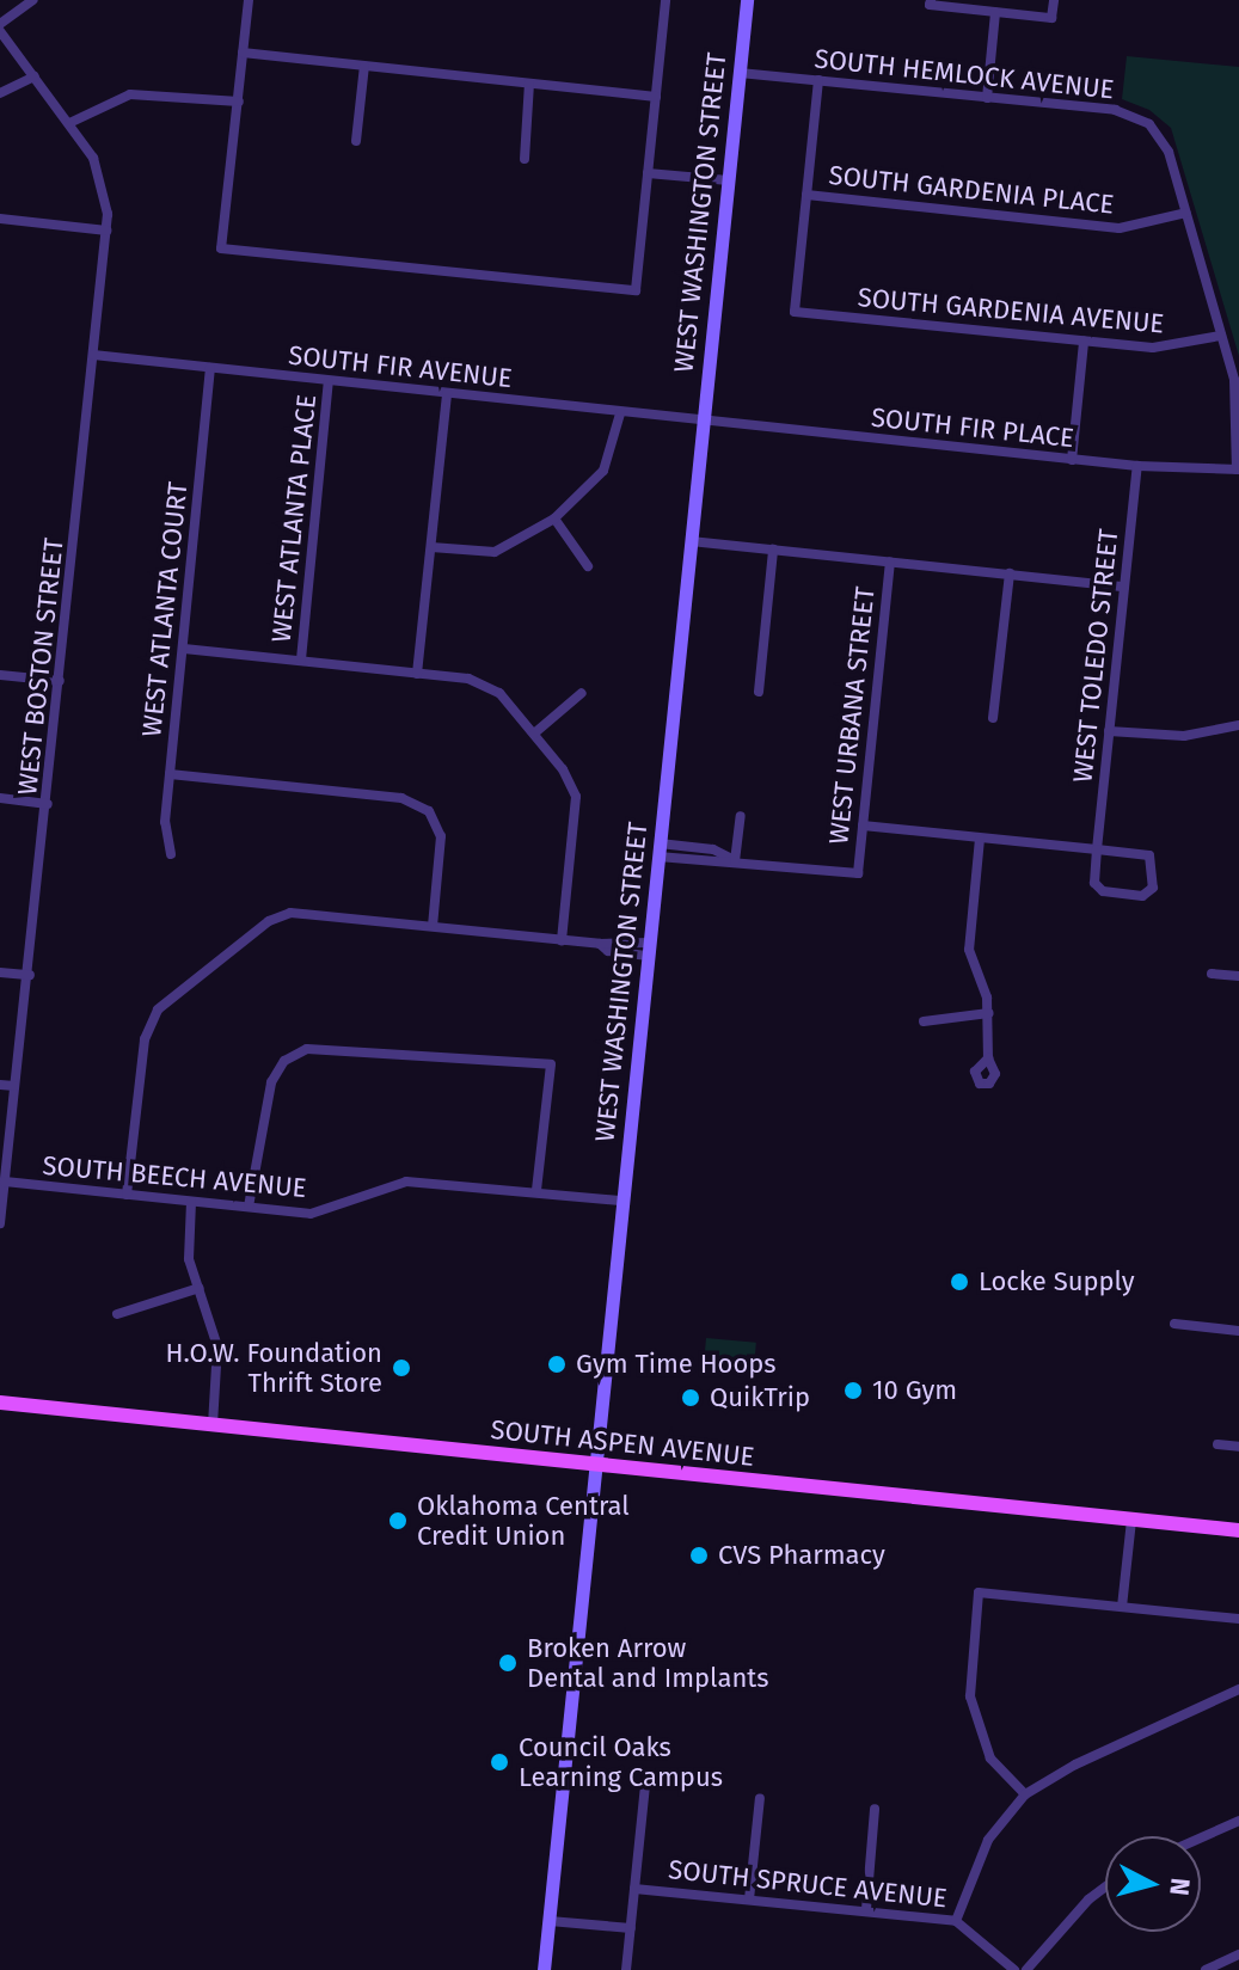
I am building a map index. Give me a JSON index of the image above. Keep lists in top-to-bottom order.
{
  "streets": {
    "main road": ["WEST WASHINGTON STREET", "SOUTH ASPEN AVENUE"],
    "street": [
      "SOUTH HEMLOCK AVENUE",
      "SOUTH GARDENIA PLACE",
      "SOUTH GARDENIA AVENUE",
      "SOUTH FIR AVENUE",
      "SOUTH FIR PLACE",
      "WEST ATLANTA PLACE",
      "WEST ATLANTA COURT",
      "WEST TOLEDO STREET",
      "WEST BOSTON STREET",
      "WEST URBANA STREET",
      "SOUTH BEECH AVENUE",
      "SOUTH SPRUCE AVENUE"
    ]
  },
  "crossings": [
    ["SOUTH HEMLOCK AVENUE", "SOUTH GARDENIA PLACE"],
    ["SOUTH HEMLOCK AVENUE", "WEST WASHINGTON STREET"],
    ["SOUTH GARDENIA PLACE", "SOUTH GARDENIA AVENUE"],
    ["WEST WASHINGTON STREET", "SOUTH FIR AVENUE"],
    ["WEST WASHINGTON STREET", "SOUTH FIR PLACE"],
    ["WEST WASHINGTON STREET", "SOUTH BEECH AVENUE"],
    ["WEST WASHINGTON STREET", "SOUTH ASPEN AVENUE"],
    ["SOUTH FIR AVENUE", "SOUTH FIR PLACE"],
    ["SOUTH FIR AVENUE", "WEST ATLANTA PLACE"],
    ["SOUTH FIR AVENUE", "WEST ATLANTA COURT"],
    ["SOUTH FIR AVENUE", "WEST BOSTON STREET"],
    ["SOUTH FIR PLACE", "WEST TOLEDO STREET"],
    ["WEST BOSTON STREET", "SOUTH BEECH AVENUE"]
  ],
  "places": [
    "Locke Supply",
    "Gym Time Hoops",
    "H.O.W. Foundation Thrift Store",
    "10 Gym",
    "QuikTrip",
    "Oklahoma Central Credit Union",
    "CVS Pharmacy",
    "Broken Arrow Dental and Implants",
    "Council Oaks Learning Campus"
  ],
  "north": "right"
}
